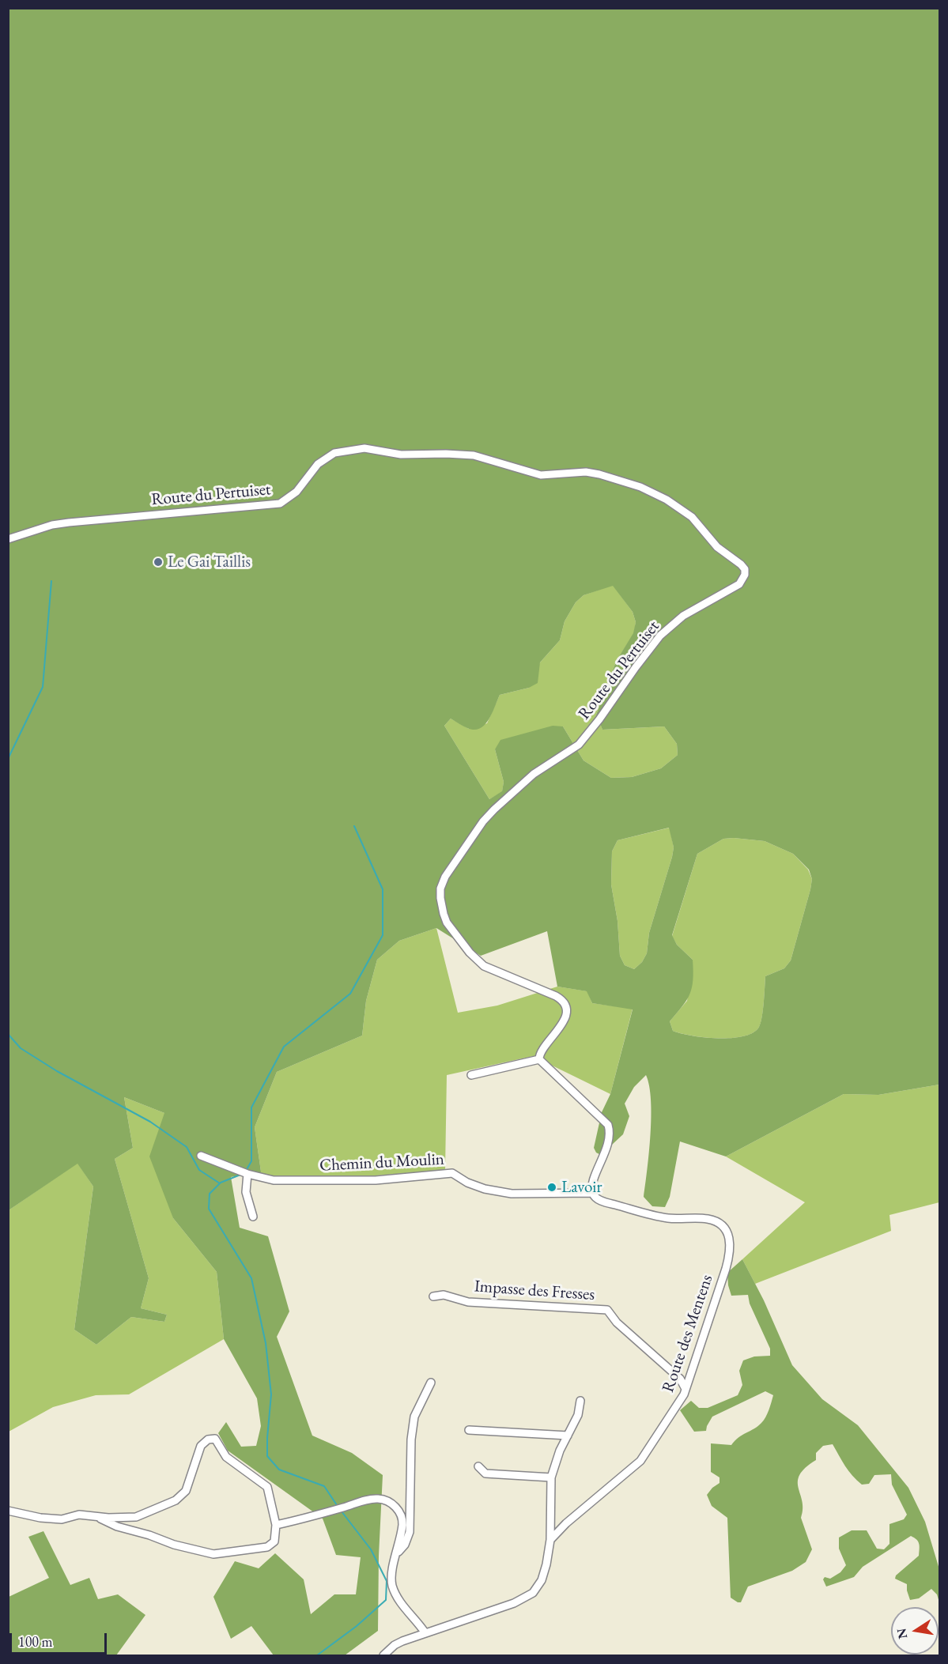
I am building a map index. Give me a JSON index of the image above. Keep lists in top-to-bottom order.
{
  "streets": {
    "street": [
      "Route du Pertuiset",
      "Chemin du Moulin",
      "Impasse des Fresses",
      "Route des Mentens"
    ]
  },
  "crossings": [
    ["Chemin du Moulin", "Route des Mentens"],
    ["Impasse des Fresses", "Route des Mentens"]
  ],
  "places": ["Le Gai Taillis", "Lavoir"],
  "scale_bar": "100 m",
  "north": "left"
}
